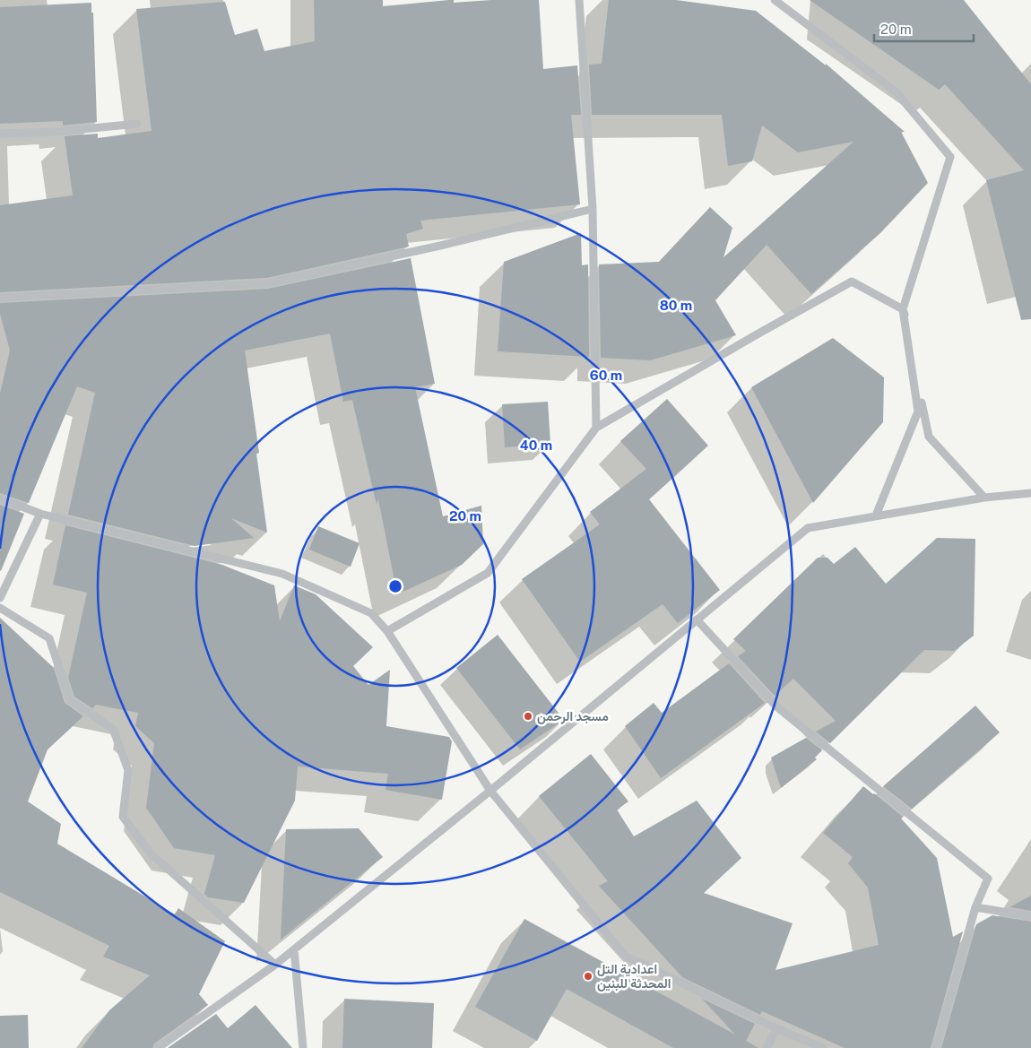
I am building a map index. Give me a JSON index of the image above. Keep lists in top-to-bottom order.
{
  "places": ["مسجد الرحمن", "اعدادية التل المحدثة للبنين"],
  "scale_bar": "20 m",
  "rings": [
    "80 m",
    "60 m",
    "40 m",
    "20 m"
  ]
}
